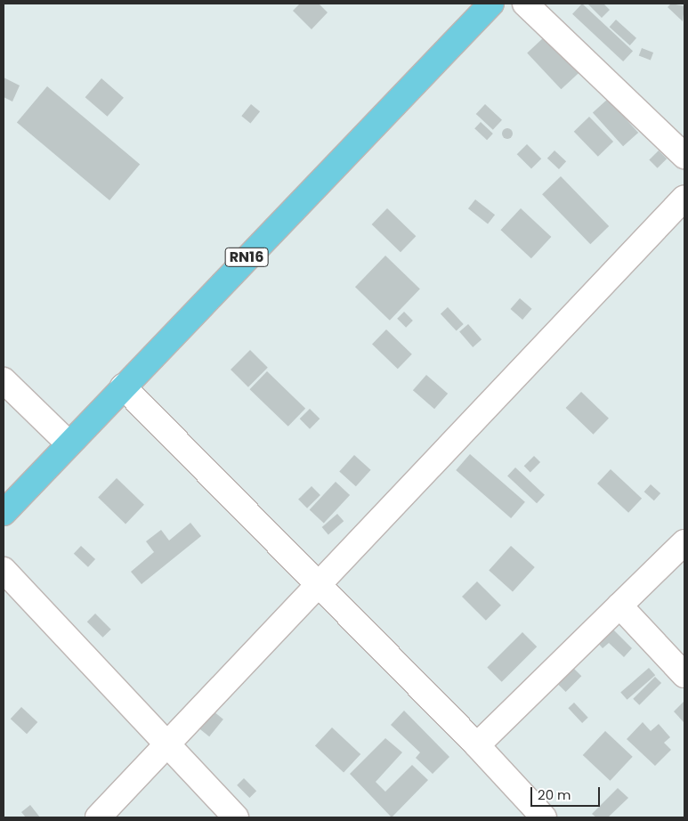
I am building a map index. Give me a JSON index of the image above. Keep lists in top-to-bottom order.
{
  "streets": {
    "main road": ["RN16"]
  },
  "scale_bar": "20 m"
}
